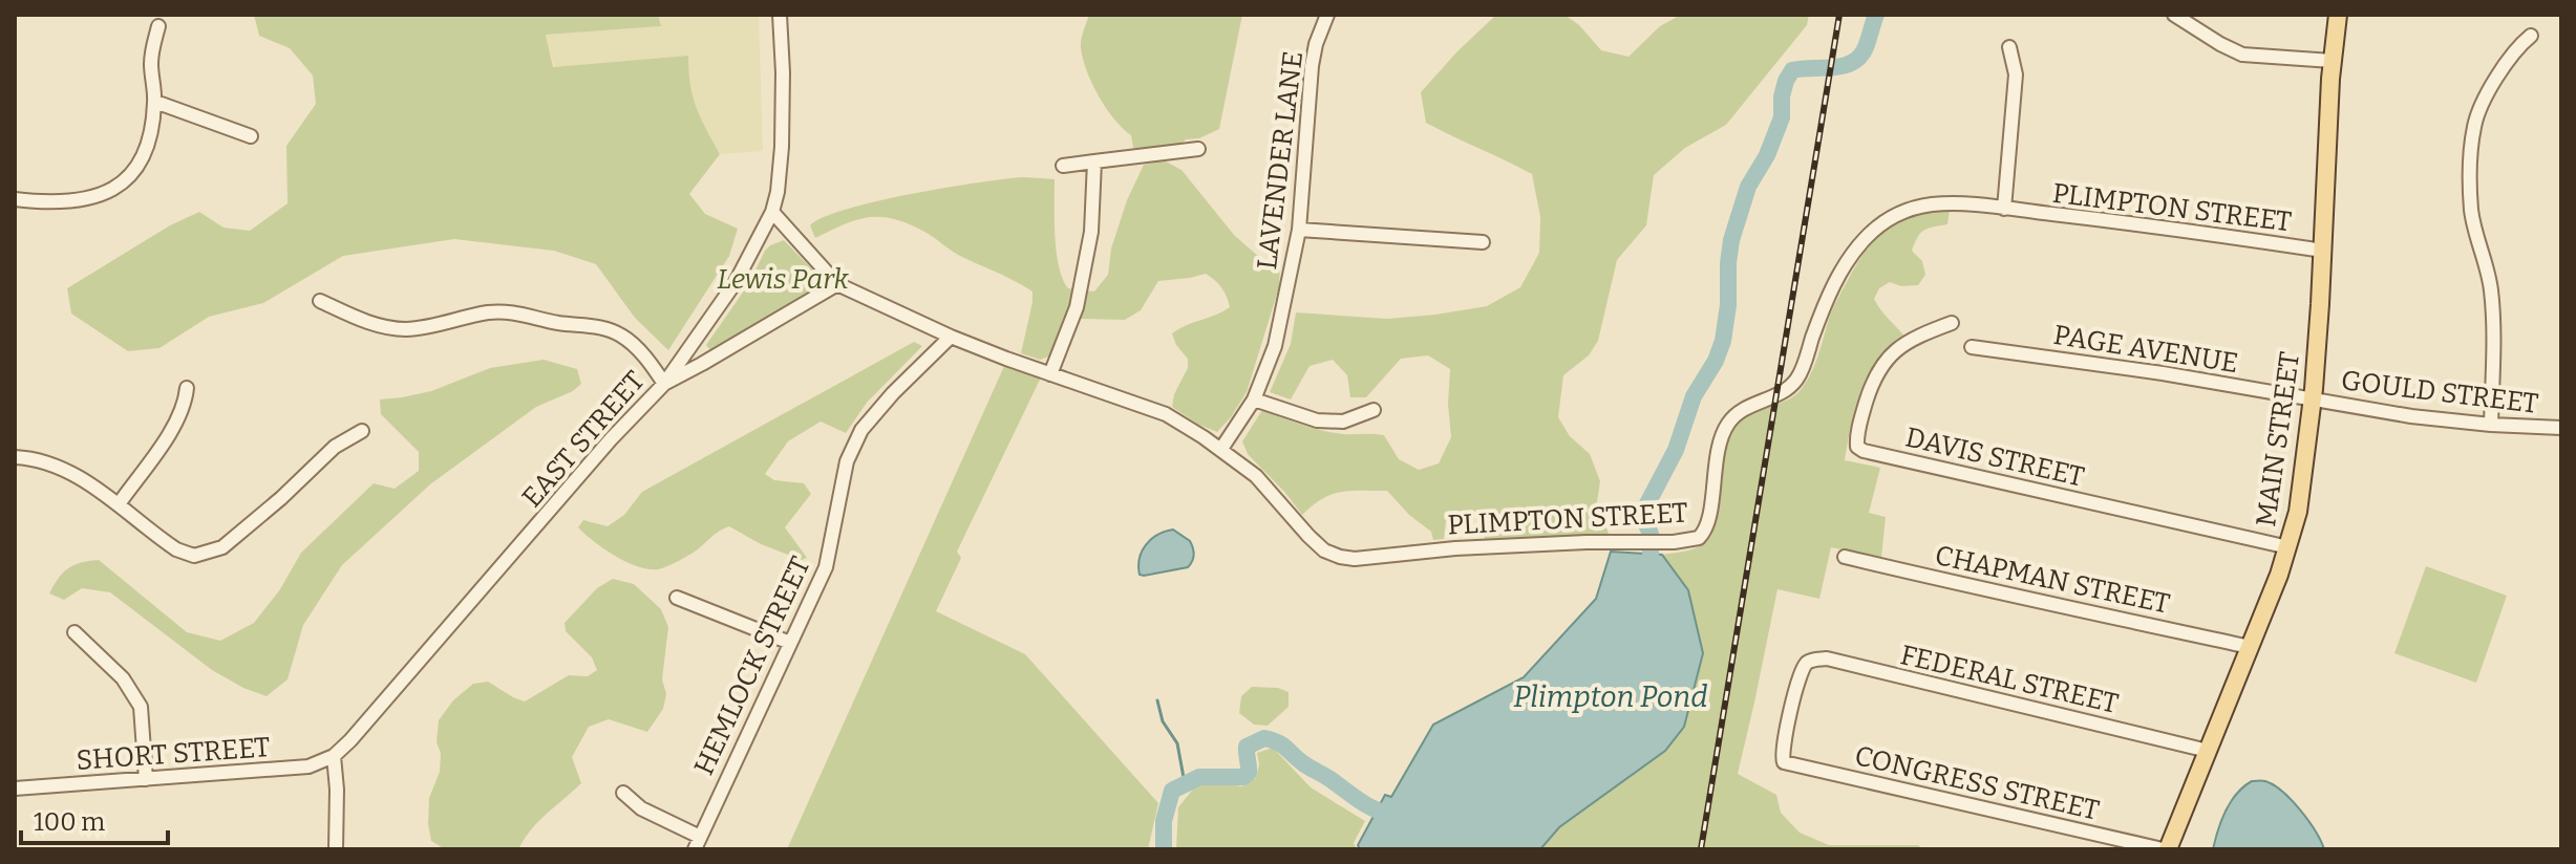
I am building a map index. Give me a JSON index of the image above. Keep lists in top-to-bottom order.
{
  "streets": {
    "main road": ["MAIN STREET"],
    "street": [
      "LAVENDER LANE",
      "PLIMPTON STREET",
      "PAGE AVENUE",
      "GOULD STREET",
      "EAST STREET",
      "DAVIS STREET",
      "CHAPMAN STREET",
      "HEMLOCK STREET",
      "FEDERAL STREET",
      "SHORT STREET",
      "CONGRESS STREET"
    ]
  },
  "crossings": [
    ["LAVENDER LANE", "PLIMPTON STREET"],
    ["PLIMPTON STREET", "EAST STREET"],
    ["PLIMPTON STREET", "MAIN STREET"],
    ["PLIMPTON STREET", "HEMLOCK STREET"],
    ["PAGE AVENUE", "GOULD STREET"],
    ["PAGE AVENUE", "MAIN STREET"],
    ["GOULD STREET", "MAIN STREET"],
    ["EAST STREET", "SHORT STREET"],
    ["MAIN STREET", "DAVIS STREET"],
    ["MAIN STREET", "CHAPMAN STREET"],
    ["MAIN STREET", "FEDERAL STREET"],
    ["MAIN STREET", "CONGRESS STREET"],
    ["FEDERAL STREET", "CONGRESS STREET"]
  ],
  "water": ["Plimpton Pond"],
  "parks": ["Lewis Park"],
  "scale_bar": "100 m"
}
